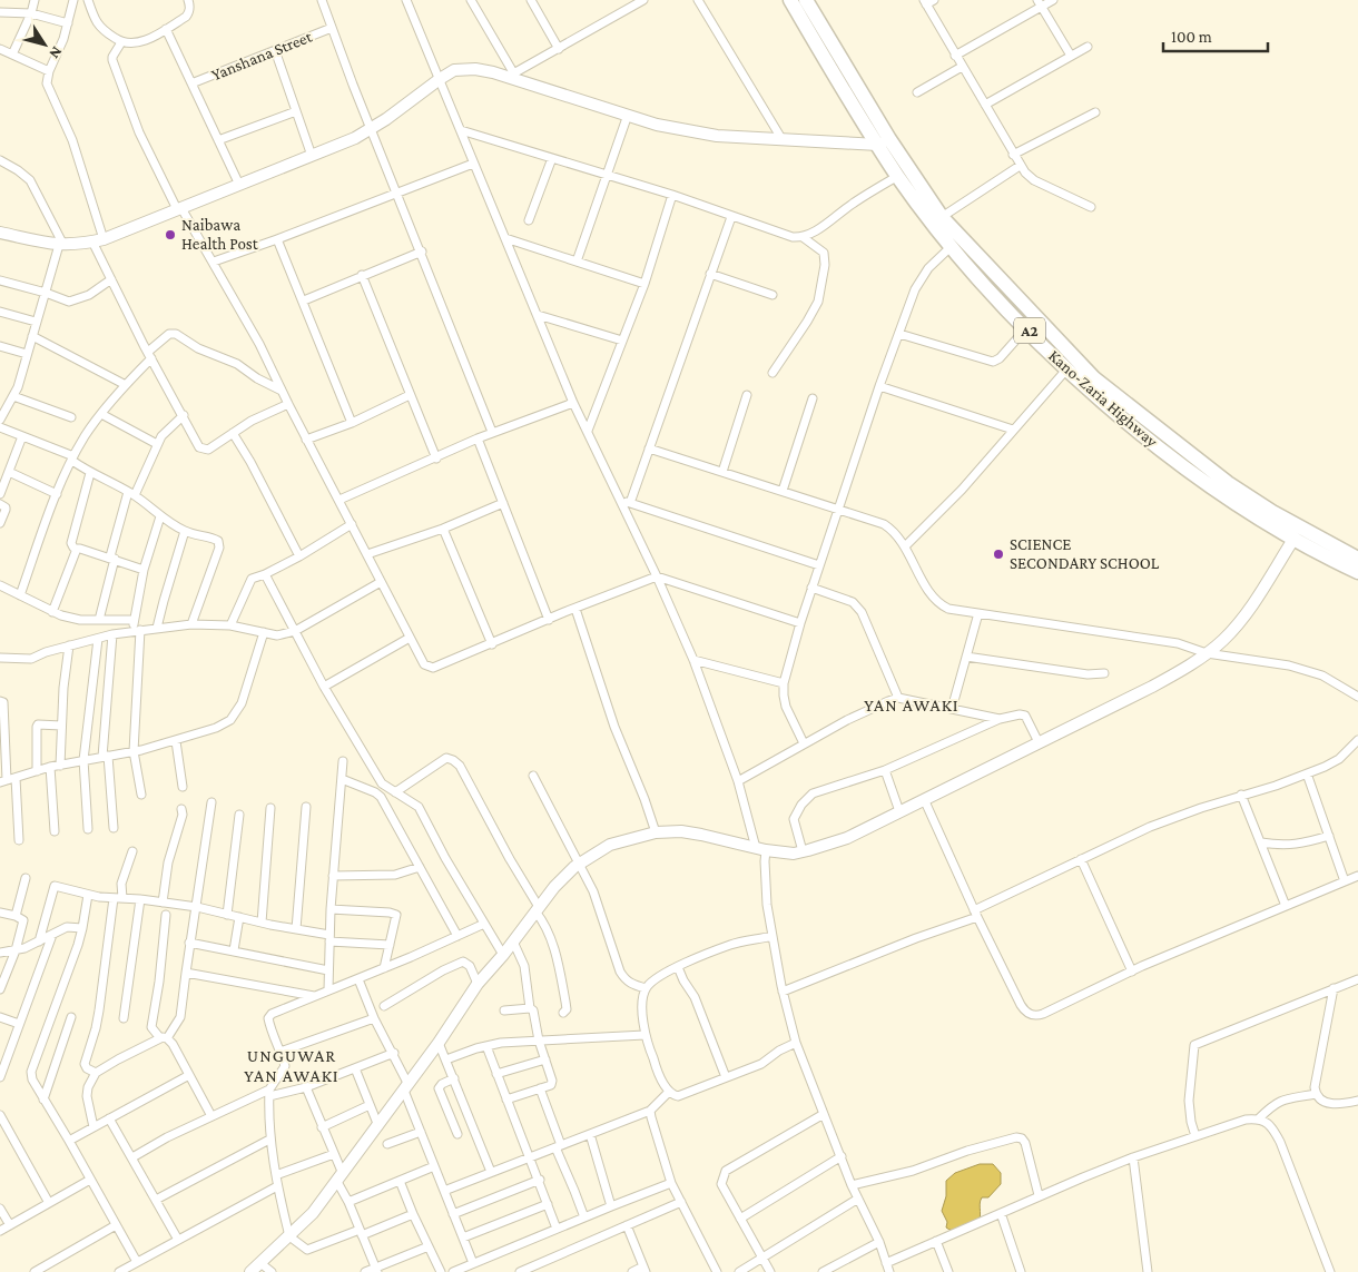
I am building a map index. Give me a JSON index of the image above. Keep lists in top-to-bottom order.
{
  "streets": {
    "highway": ["A2", "Kano-Zaria Highway"],
    "street": ["Yanshana Street"]
  },
  "districts": ["YAN AWAKI", "UNGUWAR YAN AWAKI"],
  "places": ["Naibawa Health Post", "SCIENCE SECONDARY SCHOOL"],
  "scale_bar": "100 m",
  "north": "bottom right"
}
